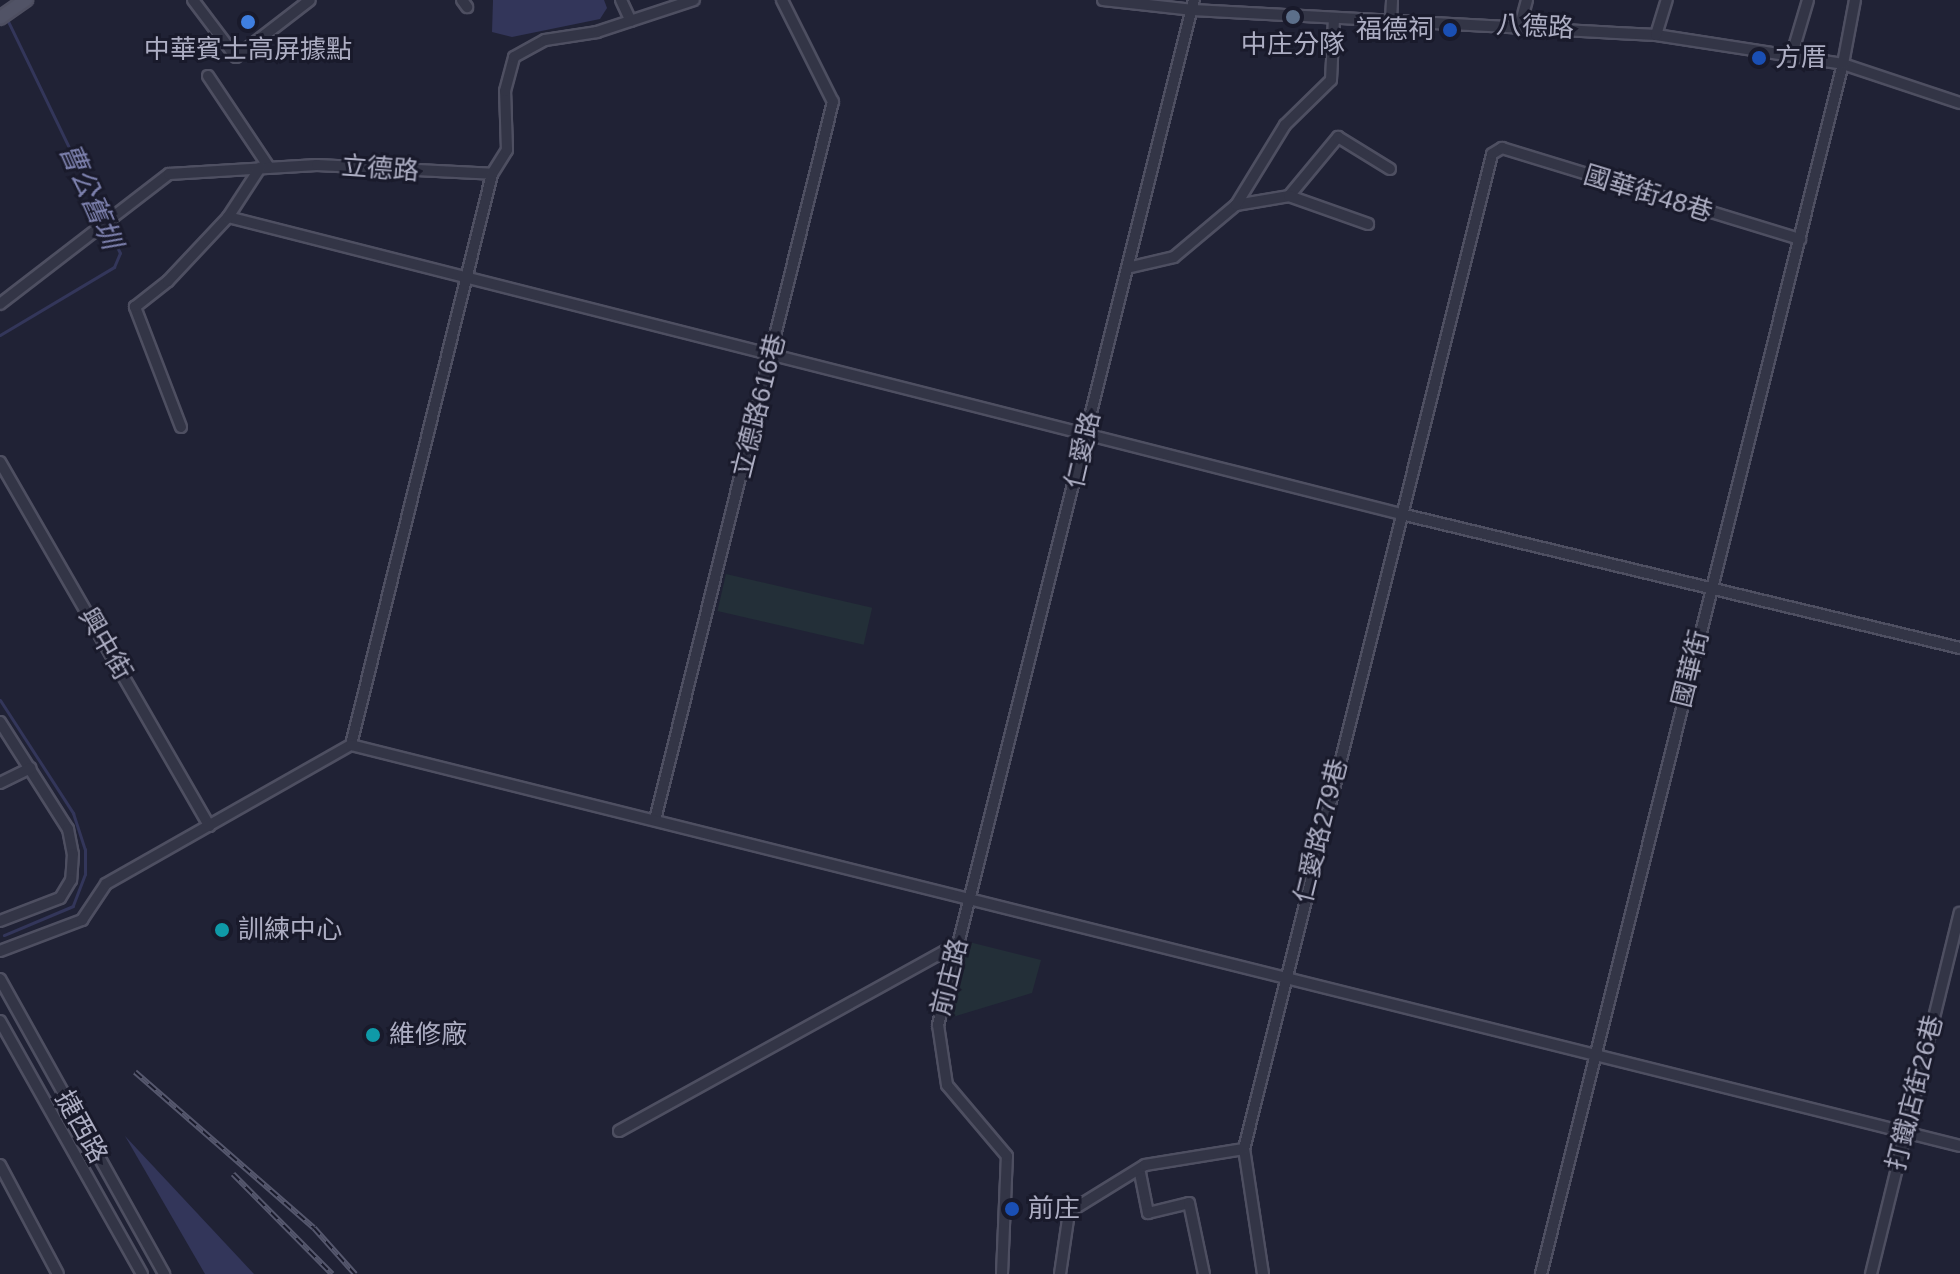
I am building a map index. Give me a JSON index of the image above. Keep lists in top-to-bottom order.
{
  "streets": {
    "street": [
      "八德路",
      "立德路",
      "國華街48巷",
      "立德路616巷",
      "仁愛路",
      "興中街",
      "國華街",
      "仁愛路279巷",
      "前庄路",
      "打鐵店街26巷",
      "捷西路"
    ]
  },
  "crossings": [
    ["八德路", "仁愛路"],
    ["八德路", "國華街"],
    ["國華街48巷", "國華街"],
    ["國華街48巷", "仁愛路279巷"],
    ["仁愛路", "前庄路"]
  ],
  "water": ["曹公舊圳"],
  "places": [
    "中庄分隊",
    "中華賓士高屏據點",
    "福德祠",
    "方厝",
    "訓練中心",
    "維修廠",
    "前庄"
  ]
}
